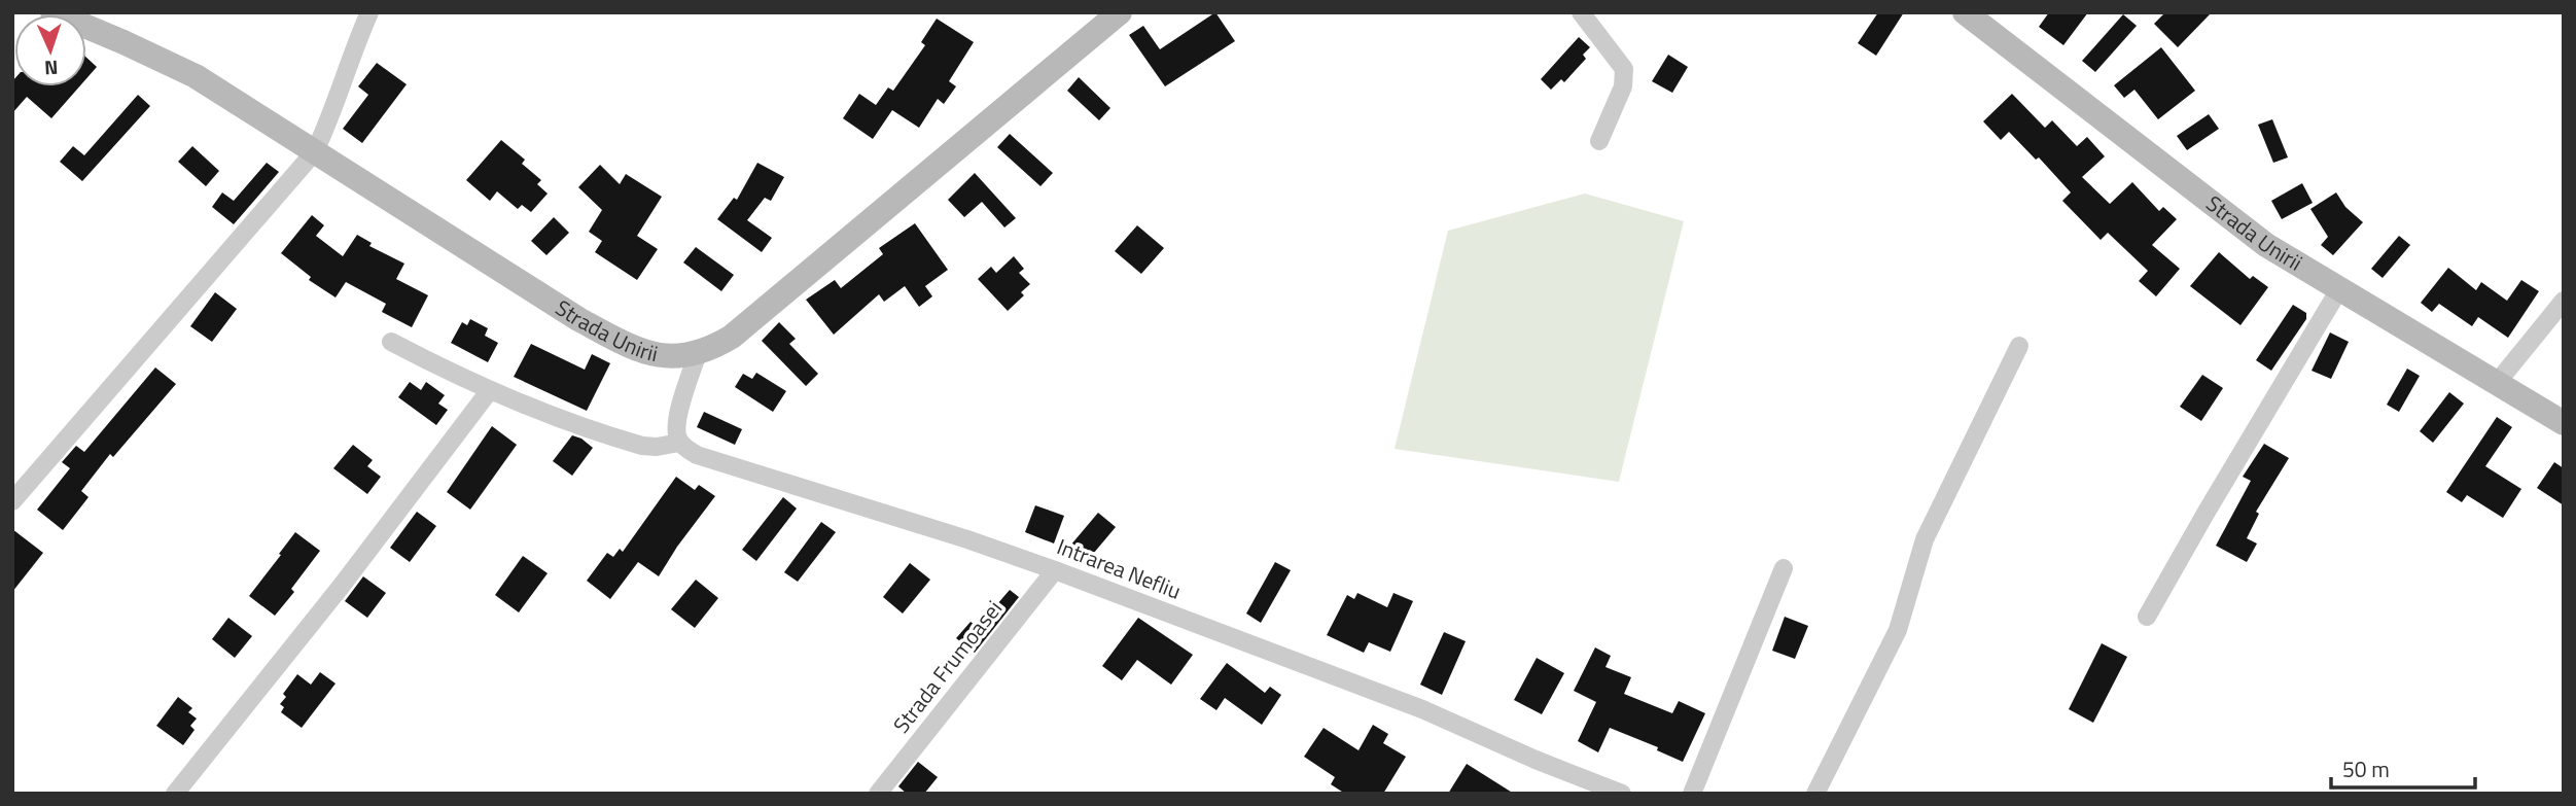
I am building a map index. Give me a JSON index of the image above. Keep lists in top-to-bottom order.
{
  "streets": {
    "main road": ["Strada Unirii"],
    "street": ["Intrarea Nefliu", "Strada Frumoasei"]
  },
  "crossings": [
    ["Intrarea Nefliu", "Strada Frumoasei"]
  ],
  "scale_bar": "50 m",
  "north": "bottom"
}
